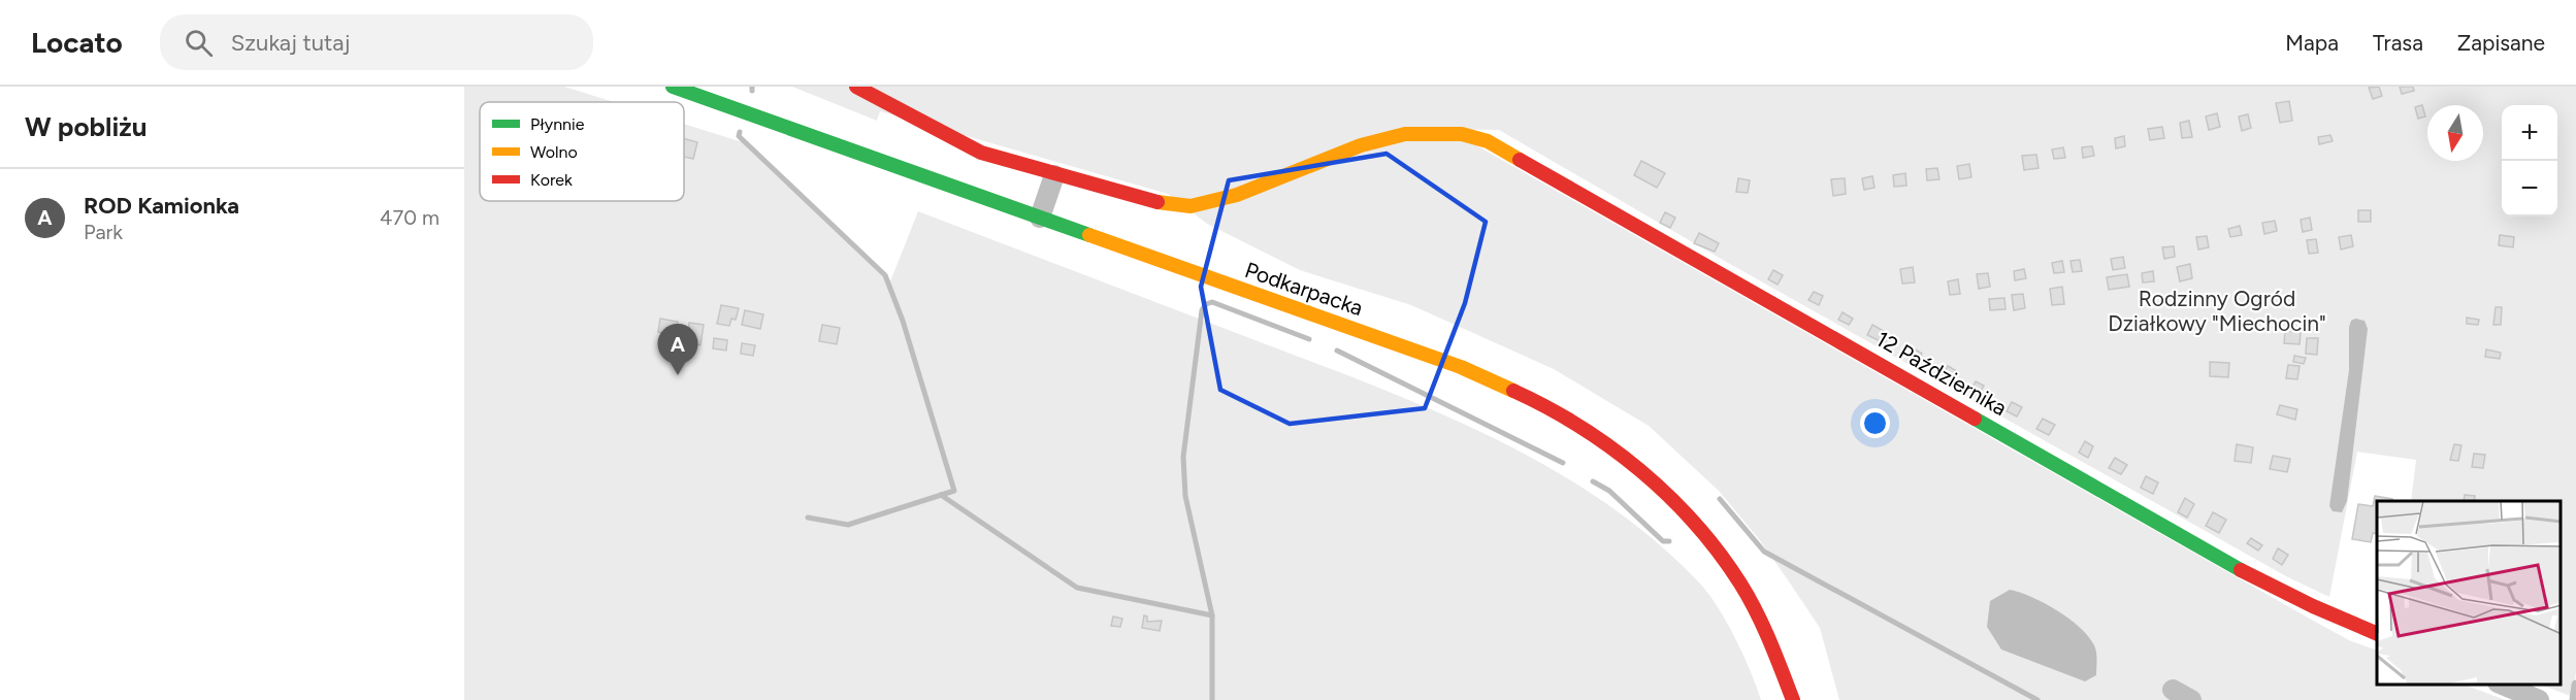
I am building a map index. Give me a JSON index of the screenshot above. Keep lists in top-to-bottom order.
{
  "streets": {
    "street": ["Podkarpacka", "12 Października"]
  },
  "parks": ["Rodzinny Ogród Działkowy \"Miechocin\""],
  "legend": ["Płynnie", "Wolno", "Korek"],
  "north": "bottom",
  "page": {
    "header": "Locato",
    "search": "Szukaj tutaj",
    "nav": ["Mapa", "Trasa", "Zapisane"],
    "heading": "W pobliżu",
    "map_buttons": ["+", "−"],
    "list": [
      {
        "mark": "A",
        "name": "ROD Kamionka",
        "note": "Park",
        "value": "470 m"
      }
    ],
    "pins": "A"
  }
}
